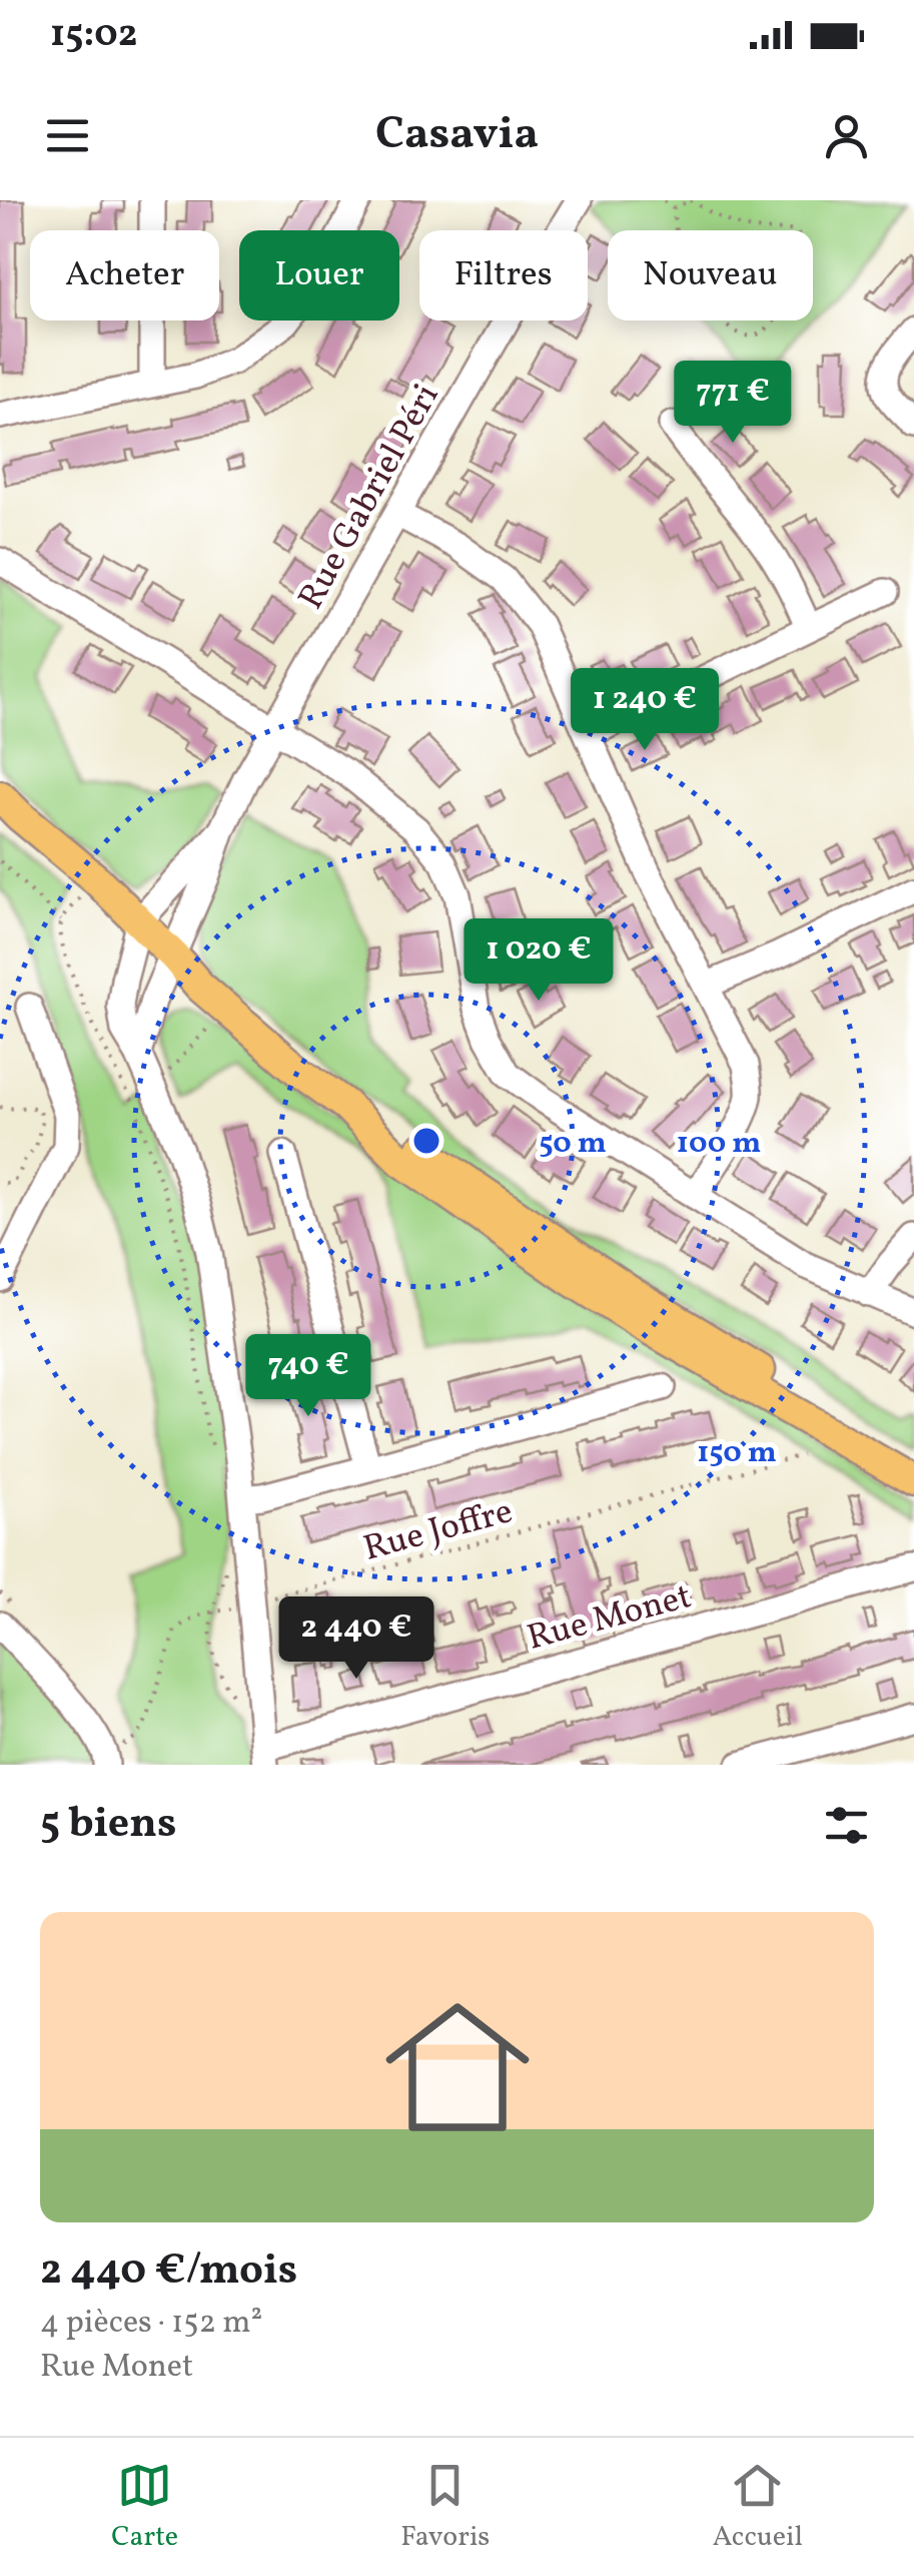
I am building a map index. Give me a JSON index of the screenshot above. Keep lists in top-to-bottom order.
{
  "streets": {
    "street": ["Rue Gabriel Péri", "Rue Monet"],
    "path": ["Rue Joffre"]
  },
  "page": {
    "status": "15:02",
    "header": "Casavia",
    "chip": [
      "Acheter",
      "Louer",
      "Filtres",
      "Nouveau"
    ],
    "price": [
      "771 €",
      "1 240 €",
      "1 020 €",
      "740 €",
      "2 440 €"
    ],
    "heading": "5 biens",
    "list": [
      {
        "name": "2 440 €/mois",
        "note": "4 pièces · 152 m² · Rue Monet"
      }
    ],
    "tabs": ["Carte", "Favoris", "Accueil"]
  },
  "rings": ["50 m", "100 m", "150 m"]
}
